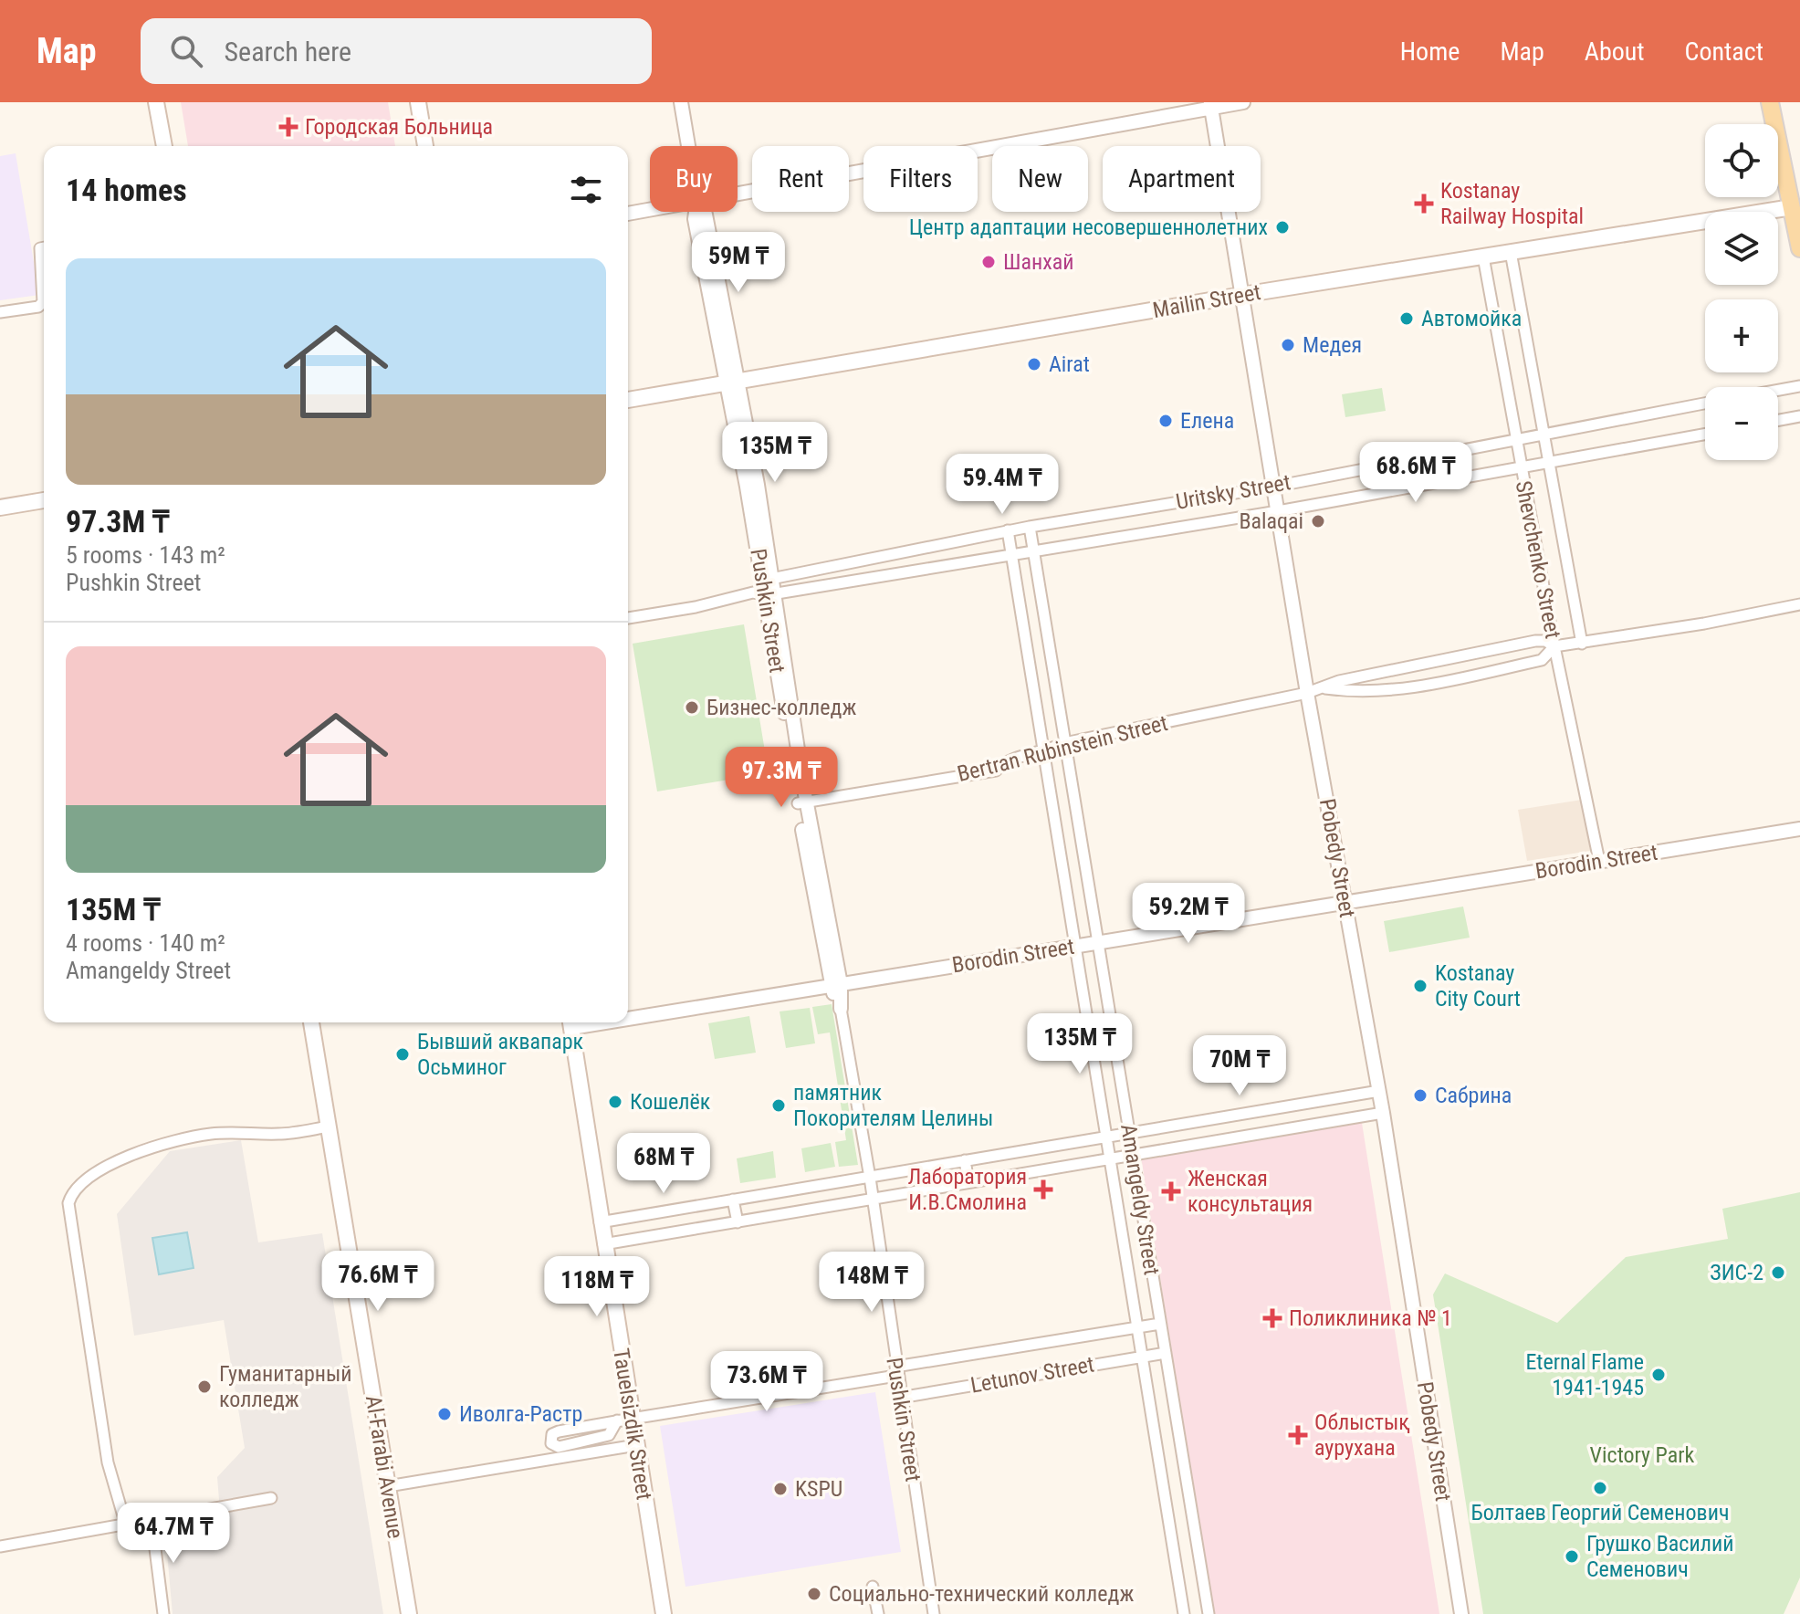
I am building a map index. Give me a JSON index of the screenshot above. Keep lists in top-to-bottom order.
{
  "streets": {
    "main road": ["Mailin Street", "Tauelsіzdіk Street", "Al-Farabi Avenue"],
    "street": [
      "Uritsky Street",
      "Shevchenko Street",
      "Pushkin Street",
      "Bertran Rubinstein Street",
      "Pobedy Street",
      "Borodin Street",
      "Amangeldy Street",
      "Letunov Street"
    ]
  },
  "crossings": [
    ["Mailin Street", "Shevchenko Street"],
    ["Mailin Street", "Pushkin Street"],
    ["Mailin Street", "Pobedy Street"],
    ["Uritsky Street", "Shevchenko Street"],
    ["Uritsky Street", "Pushkin Street"],
    ["Uritsky Street", "Pobedy Street"],
    ["Uritsky Street", "Amangeldy Street"],
    ["Shevchenko Street", "Borodin Street"],
    ["Pushkin Street", "Bertran Rubinstein Street"],
    ["Pushkin Street", "Borodin Street"],
    ["Pushkin Street", "Letunov Street"],
    ["Bertran Rubinstein Street", "Pobedy Street"],
    ["Bertran Rubinstein Street", "Amangeldy Street"],
    ["Pobedy Street", "Borodin Street"],
    ["Borodin Street", "Amangeldy Street"],
    ["Amangeldy Street", "Letunov Street"],
    ["Letunov Street", "Tauelsіzdіk Street"]
  ],
  "parks": ["Victory Park"],
  "places": {
    "health": [
      "Городская Больница",
      "Kostanay Railway Hospital",
      "Лаборатория И.В.Смолина",
      "Женская консультация",
      "Поликлиника № 1",
      "Облыстық аурухана"
    ],
    "other": [
      "Центр адаптации несовершеннолетних",
      "Шанхай",
      "Автомойка",
      "Медея",
      "Airat",
      "Елена",
      "Balaqai",
      "Бизнес-колледж",
      "Kostanay City Court",
      "Бывший аквапарк Осьминог",
      "Сабрина",
      "Кошелёк",
      "памятник Покорителям Целины",
      "ЗИС-2",
      "Eternal Flame 1941-1945",
      "Гуманитарный колледж",
      "Иволга-Растр",
      "Болтаев Георгий Семенович",
      "KSPU",
      "Грушко Василий Семенович",
      "Социально-технический колледж"
    ]
  },
  "page": {
    "header": "Map",
    "search": "Search here",
    "nav": [
      "Home",
      "Map",
      "About",
      "Contact"
    ],
    "map_buttons": ["+", "−"],
    "chip": [
      "Buy",
      "Rent",
      "Filters",
      "New",
      "Apartment"
    ],
    "heading": "14 homes",
    "price": [
      "59M ₸",
      "135M ₸",
      "68.6M ₸",
      "59.4M ₸",
      "97.3M ₸",
      "59.2M ₸",
      "135M ₸",
      "70M ₸",
      "68M ₸",
      "76.6M ₸",
      "148M ₸",
      "118M ₸",
      "73.6M ₸",
      "64.7M ₸"
    ],
    "list": [
      {
        "name": "97.3M ₸",
        "note": "5 rooms · 143 m² · Pushkin Street"
      },
      {
        "name": "135M ₸",
        "note": "4 rooms · 140 m² · Amangeldy Street"
      }
    ]
  }
}
